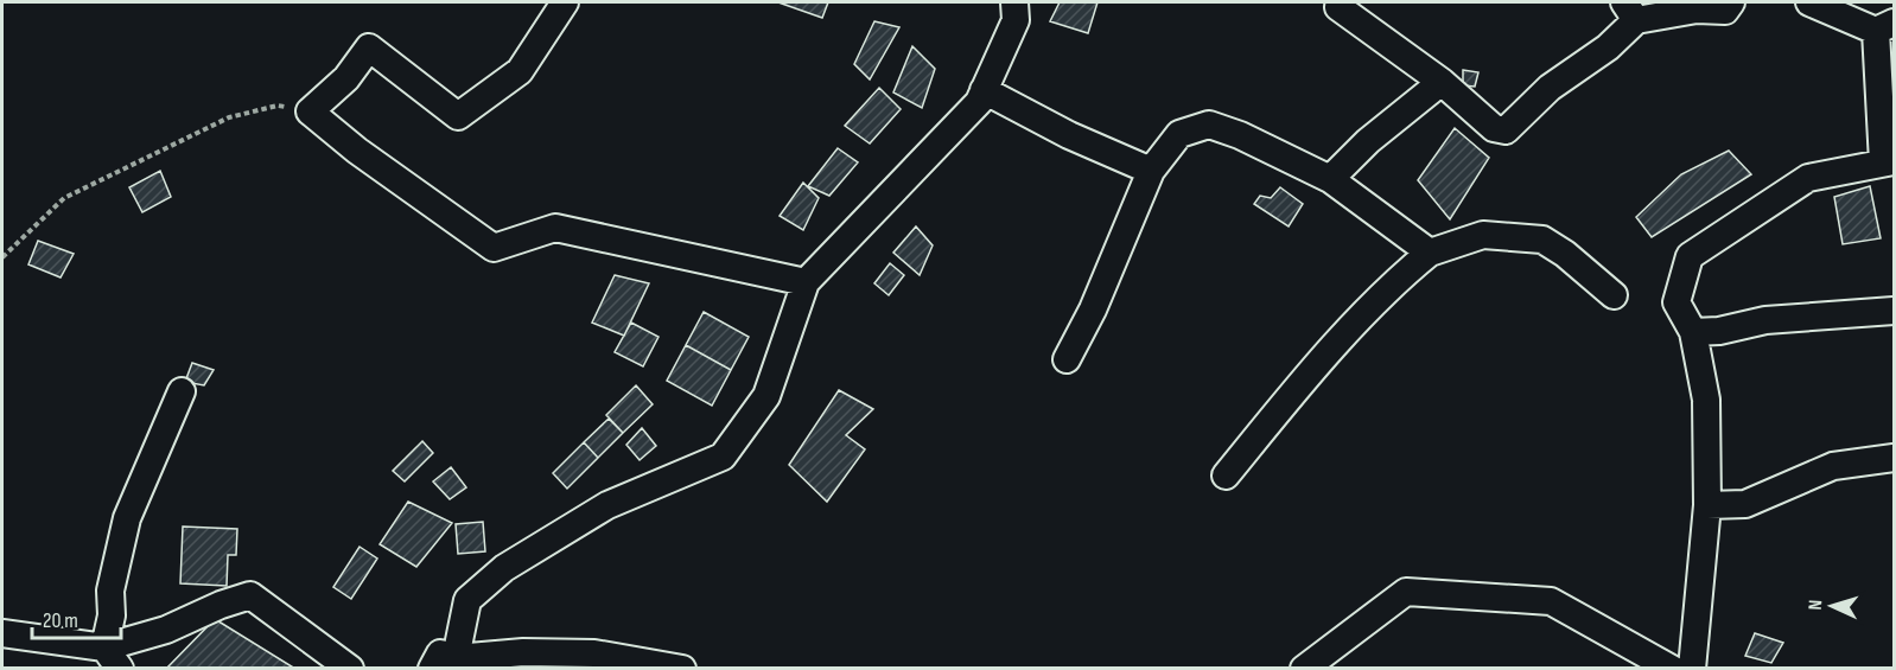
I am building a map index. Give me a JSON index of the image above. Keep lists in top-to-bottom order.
{
  "scale_bar": "20 m",
  "north": "left"
}
